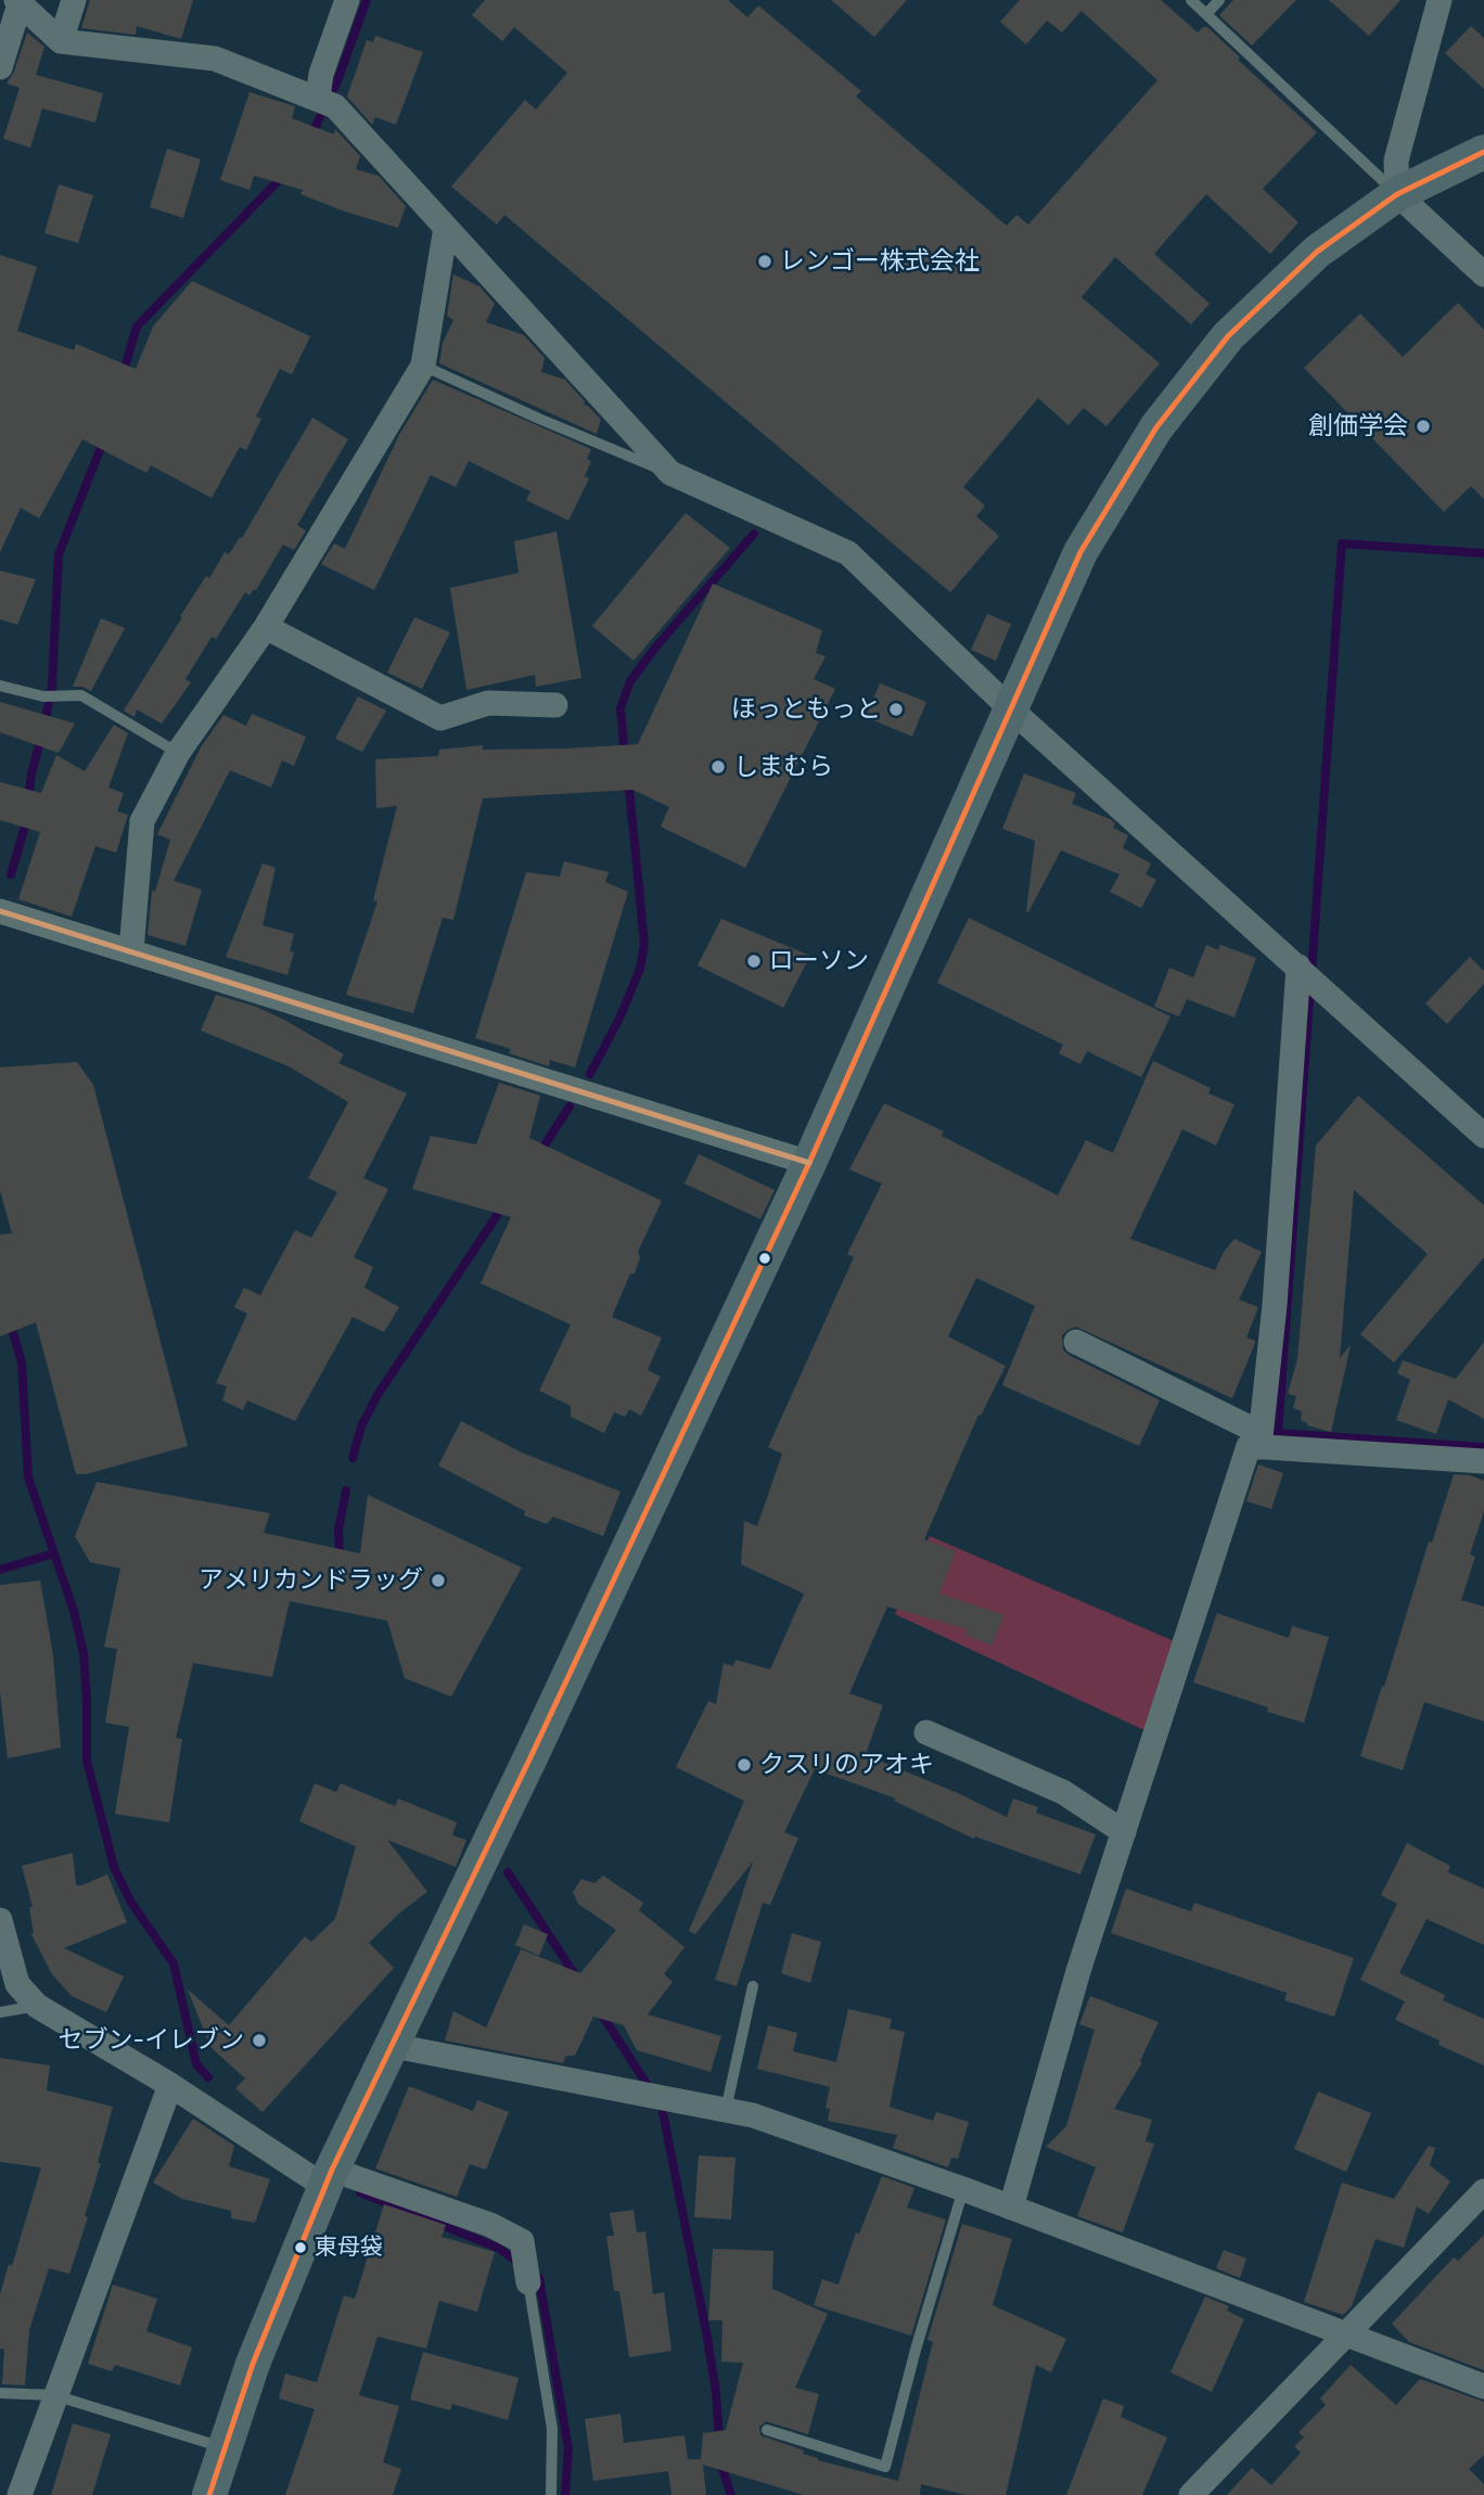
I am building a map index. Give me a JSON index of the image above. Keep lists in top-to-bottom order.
{
  "places": [
    "レンゴー株式会社",
    "創価学会",
    "ほっともっと",
    "しまむら",
    "ローソン",
    "アメリカンドラッグ",
    "クスリのアオキ",
    "セブン-イレブン",
    "東母袋"
  ]
}
